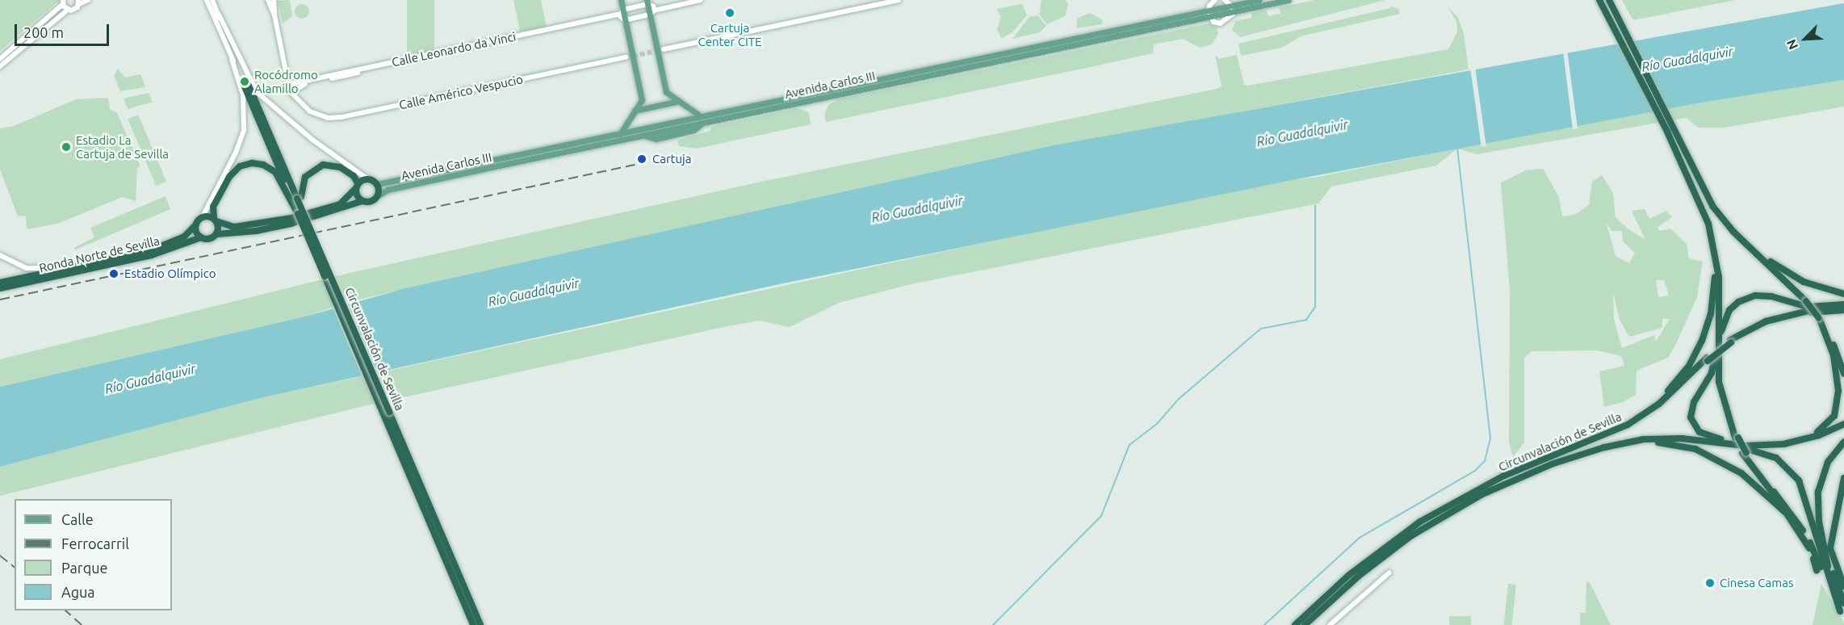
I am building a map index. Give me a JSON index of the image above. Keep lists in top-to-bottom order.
{
  "streets": {
    "highway": ["Ronda Norte de Sevilla", "Circunvalación de Sevilla"],
    "main road": ["Avenida Carlos III"],
    "street": ["Calle Leonardo da Vinci", "Calle Américo Vespucio"]
  },
  "crossings": [
    ["Calle Leonardo da Vinci", "Calle Américo Vespucio"],
    ["Avenida Carlos III", "Ronda Norte de Sevilla"]
  ],
  "water": ["Río Guadalquivir"],
  "places": [
    "Cartuja Center CITE",
    "Rocódromo Alamillo",
    "Estadio La Cartuja de Sevilla",
    "Cartuja",
    "Estadio Olímpico",
    "Cinesa Camas"
  ],
  "legend": [
    "Calle",
    "Ferrocarril",
    "Parque",
    "Agua"
  ],
  "scale_bar": "200 m",
  "north": "bottom left"
}
